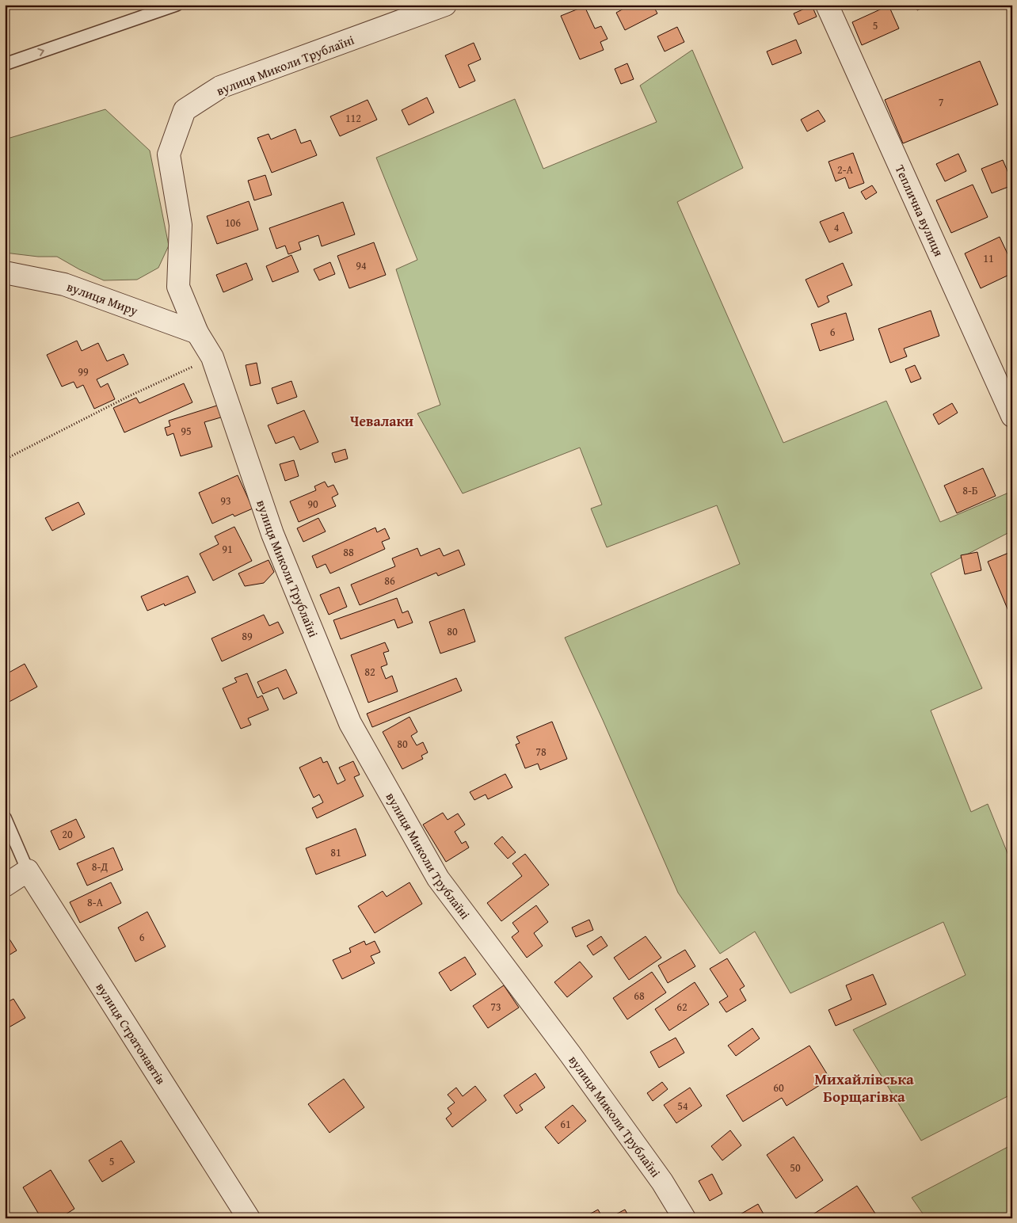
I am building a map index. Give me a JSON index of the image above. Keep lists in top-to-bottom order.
{
  "streets": {
    "street": [
      "вулиця Миколи Трублаїні",
      "Теплична вулиця",
      "вулиця Миру",
      "вулиця Стратонавтів"
    ]
  },
  "crossings": [
    ["вулиця Миколи Трублаїні", "вулиця Миру"]
  ],
  "districts": ["Чевалаки", "Михайлівська Борщагівка"],
  "house_numbers": [
    "5",
    "7",
    "112",
    "2-А",
    "106",
    "4",
    "11",
    "94",
    "6",
    "99",
    "95",
    "8-Б",
    "93",
    "90",
    "91",
    "88",
    "86",
    "80",
    "89",
    "82",
    "80",
    "78",
    "20",
    "81",
    "8-Д",
    "8-А",
    "6",
    "68",
    "73",
    "62",
    "60",
    "54",
    "61",
    "5",
    "50"
  ]
}
